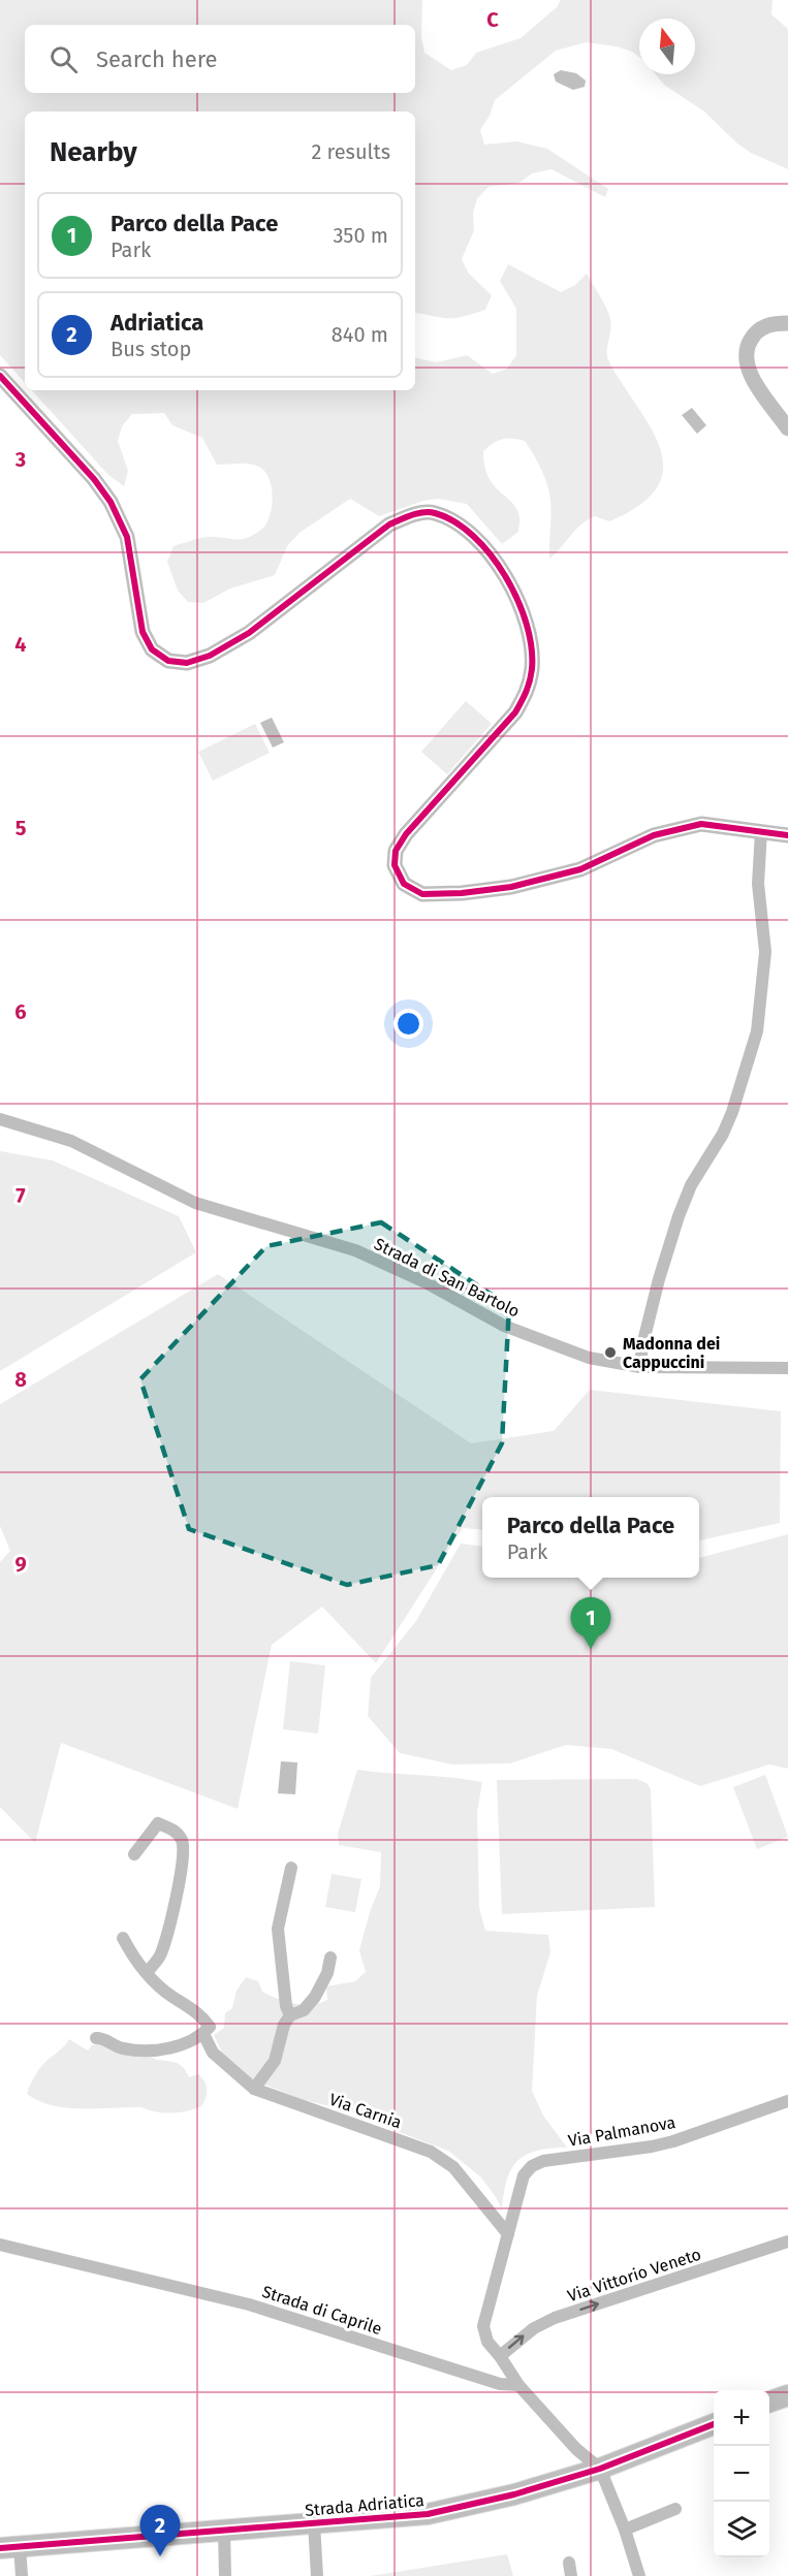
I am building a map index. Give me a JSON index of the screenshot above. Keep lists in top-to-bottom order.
{
  "streets": {
    "main road": ["Strada Adriatica"],
    "street": [
      "Strada di San Bartolo",
      "Via Carnia",
      "Via Palmanova",
      "Via Vittorio Veneto",
      "Strada di Caprile"
    ]
  },
  "crossings": [
    ["Via Carnia", "Via Palmanova"]
  ],
  "one_way": ["Via Vittorio Veneto"],
  "places": ["Madonna dei Cappuccini"],
  "north": "top",
  "page": {
    "search": "Search here",
    "heading": ["Nearby", "2 results"],
    "list": [
      {
        "mark": "1",
        "name": "Parco della Pace",
        "note": "Park",
        "value": "350 m"
      },
      {
        "mark": "2",
        "name": "Adriatica",
        "note": "Bus stop",
        "value": "840 m"
      }
    ],
    "popup": ["Parco della Pace", "Park"],
    "pins": ["1", "2"],
    "map_buttons": ["+", "−"]
  },
  "grid": {
    "columns": ["C"],
    "rows": [
      "3",
      "4",
      "5",
      "6",
      "7",
      "8",
      "9"
    ]
  }
}
